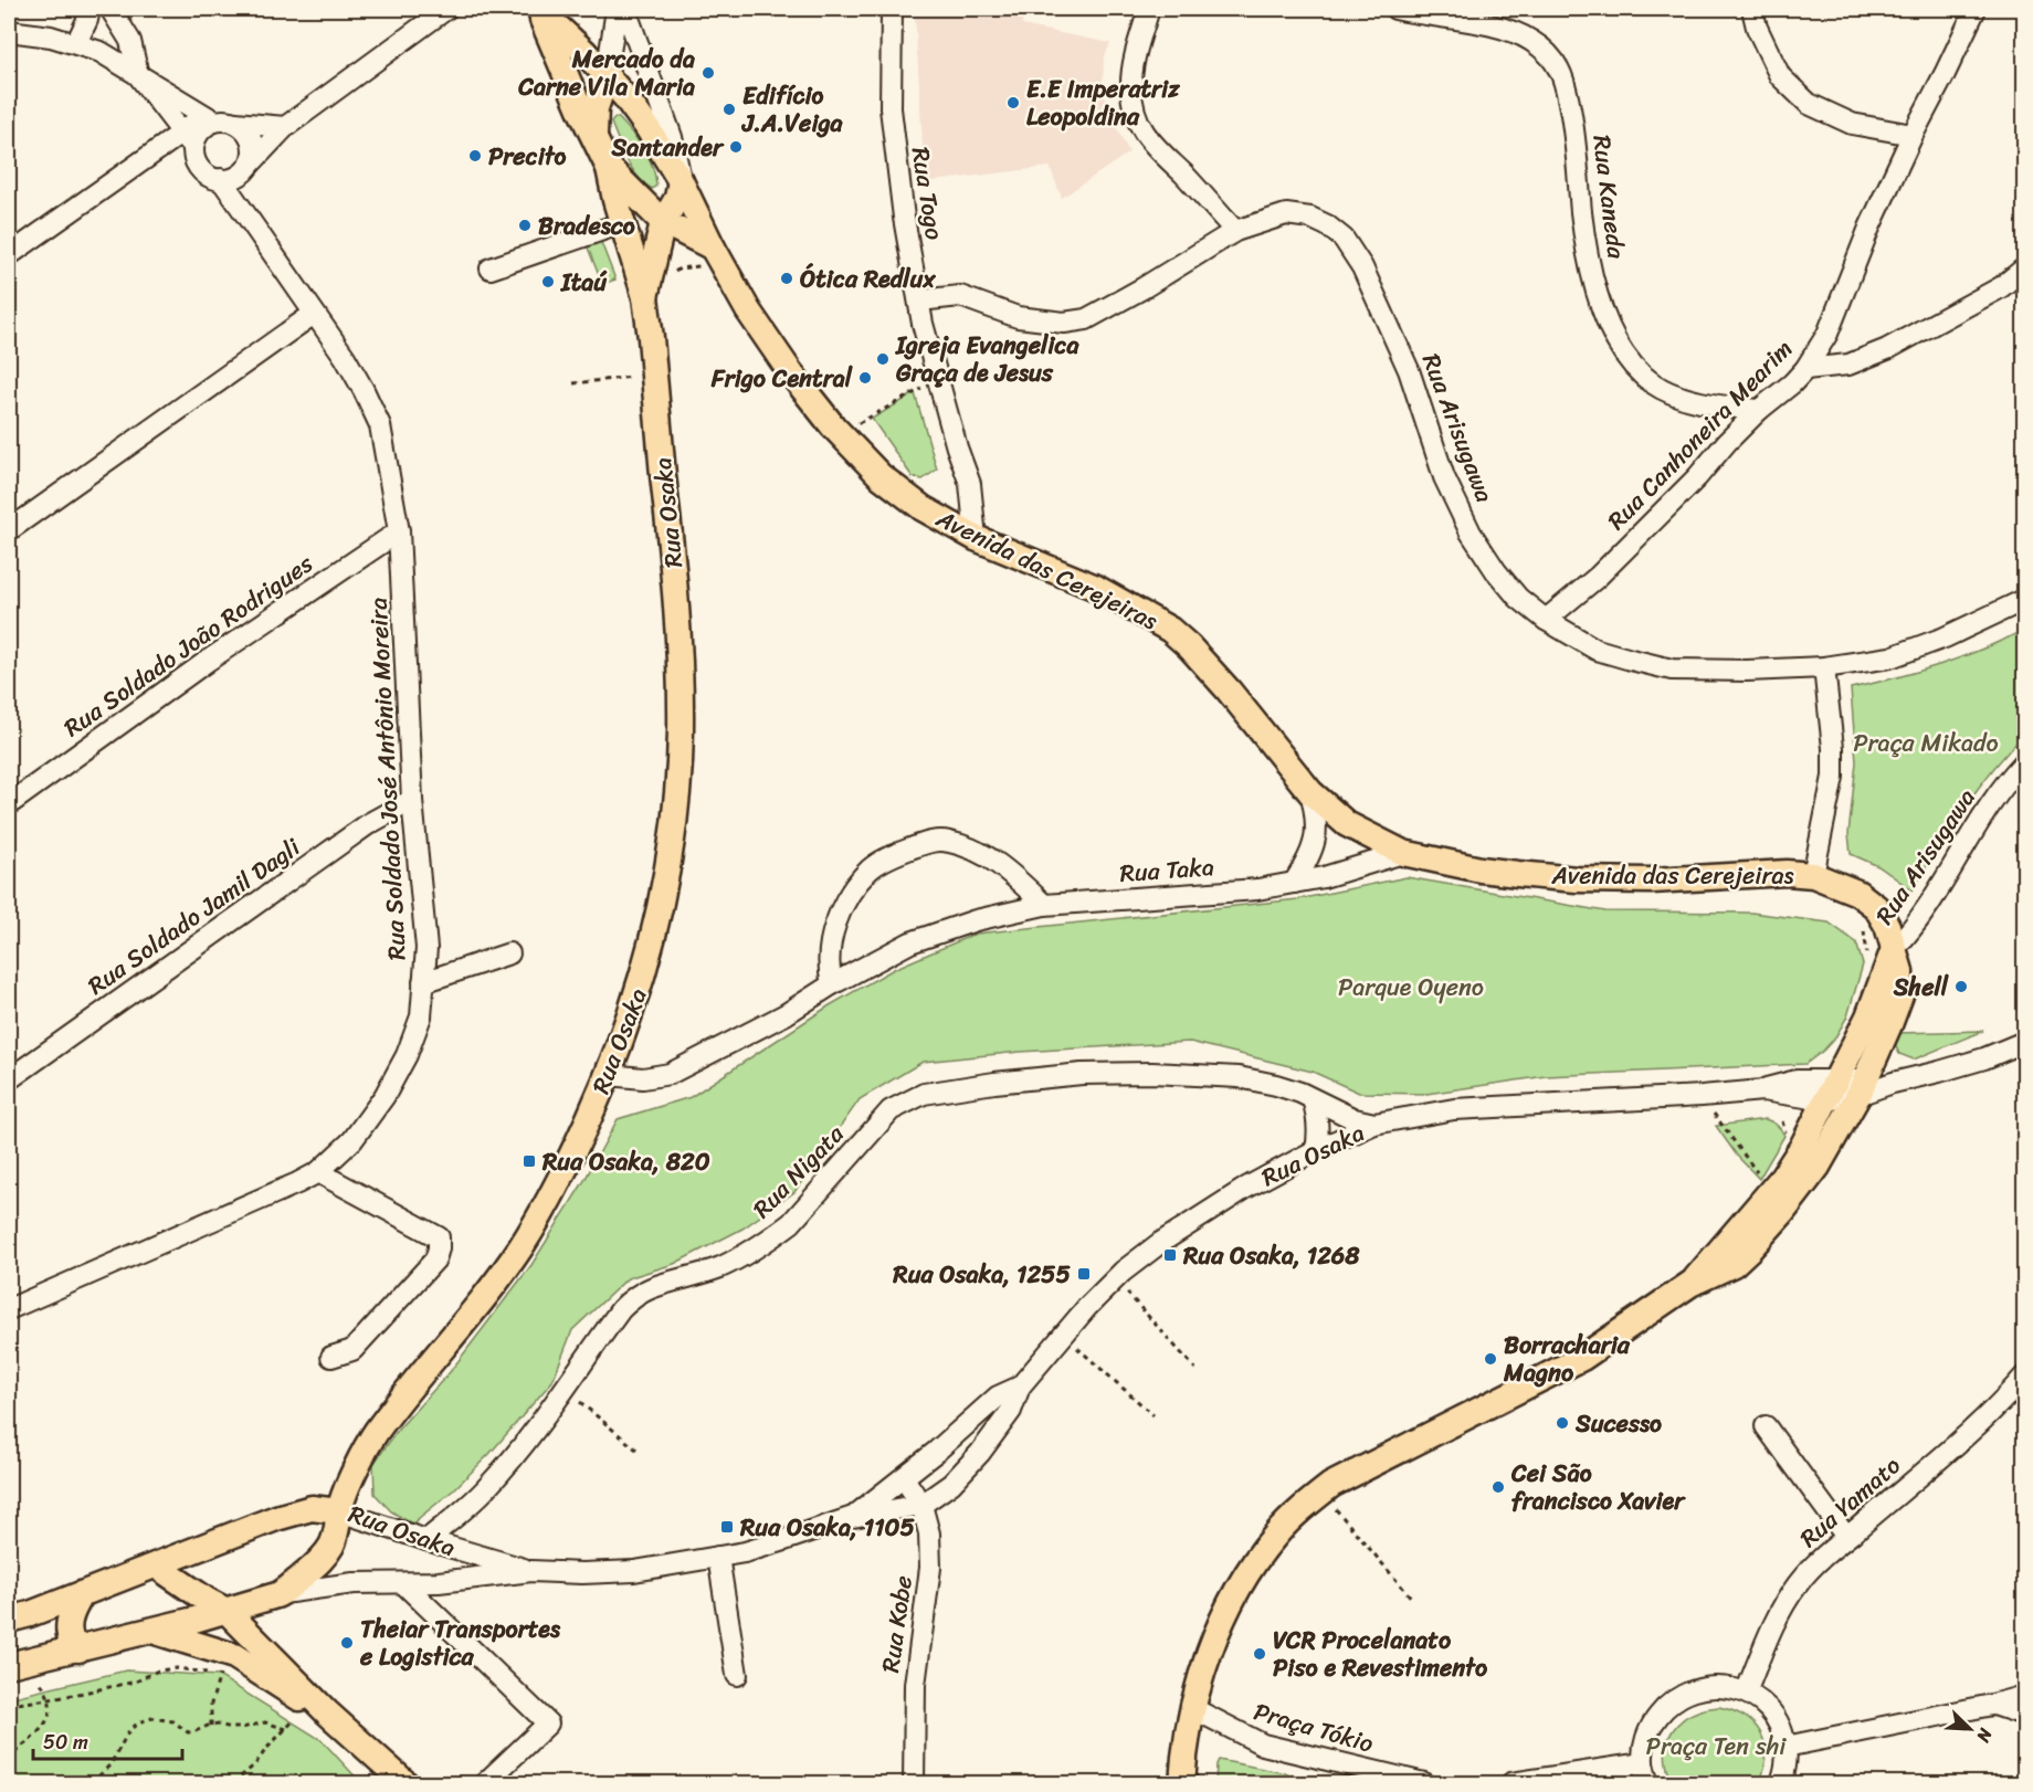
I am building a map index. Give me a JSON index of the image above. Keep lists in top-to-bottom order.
{
  "streets": {
    "main road": ["Rua Osaka", "Avenida das Cerejeiras"],
    "street": [
      "Rua Togo",
      "Rua Kaneda",
      "Rua Arisugawa",
      "Rua Canhoneira Mearim",
      "Rua Soldado João Rodrigues",
      "Rua Soldado José Antônio Moreira",
      "Rua Taka",
      "Rua Soldado Jamil Dagli",
      "Rua Nigata",
      "Rua Yamato",
      "Rua Kobe",
      "Praça Tókio"
    ]
  },
  "crossings": [
    ["Rua Togo", "Rua Arisugawa"],
    ["Rua Togo", "Avenida das Cerejeiras"],
    ["Rua Kaneda", "Rua Canhoneira Mearim"],
    ["Rua Arisugawa", "Rua Canhoneira Mearim"],
    ["Rua Arisugawa", "Avenida das Cerejeiras"],
    ["Rua Osaka", "Avenida das Cerejeiras"],
    ["Rua Osaka", "Rua Taka"],
    ["Rua Osaka", "Rua Nigata"],
    ["Rua Osaka", "Rua Kobe"],
    ["Avenida das Cerejeiras", "Rua Taka"],
    ["Avenida das Cerejeiras", "Praça Tókio"],
    ["Rua Soldado João Rodrigues", "Rua Soldado José Antônio Moreira"],
    ["Rua Soldado José Antônio Moreira", "Rua Soldado Jamil Dagli"]
  ],
  "parks": ["Praça Mikado", "Parque Oyeno", "Praça Ten shi"],
  "places": {
    "other": [
      "Mercado da Carne Vila Maria",
      "E.E Imperatriz Leopoldina",
      "Edifício J.A.Veiga",
      "Santander",
      "Precito",
      "Bradesco",
      "Ótica Redlux",
      "Itaú",
      "Igreja Evangelica Graça de Jesus",
      "Frigo Central",
      "Shell",
      "Borracharia Magno",
      "Sucesso",
      "Cei São francisco Xavier",
      "Theiar Transportes e Logistica",
      "VCR Procelanato Piso e Revestimento"
    ],
    "transit": [
      "Rua Osaka, 820",
      "Rua Osaka, 1268",
      "Rua Osaka, 1255",
      "Rua Osaka, 1105"
    ]
  },
  "scale_bar": "50 m",
  "north": "bottom right"
}
